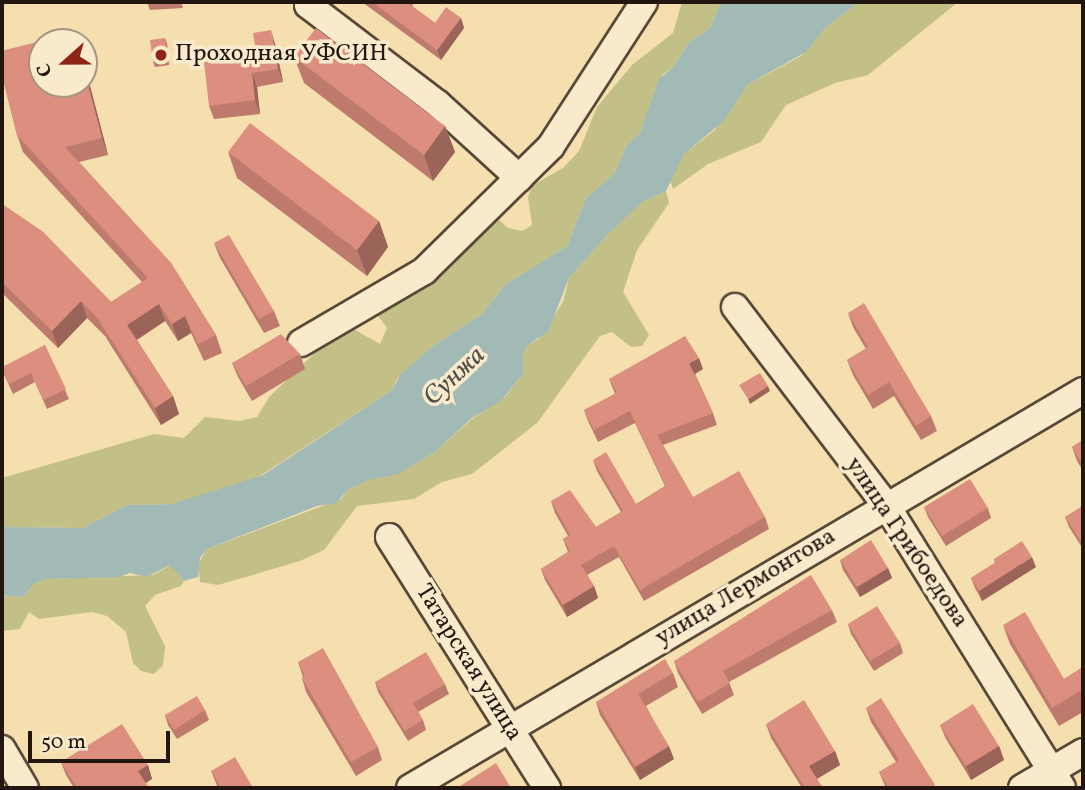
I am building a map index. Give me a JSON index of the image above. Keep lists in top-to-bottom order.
{
  "streets": {
    "street": ["улица Грибоедова", "улица Лермонтова", "Татарская улица"]
  },
  "crossings": [
    ["улица Грибоедова", "улица Лермонтова"],
    ["улица Лермонтова", "Татарская улица"]
  ],
  "water": ["Сунжа"],
  "places": ["Проходная УФСИН"],
  "scale_bar": "50 m",
  "north": "left"
}
